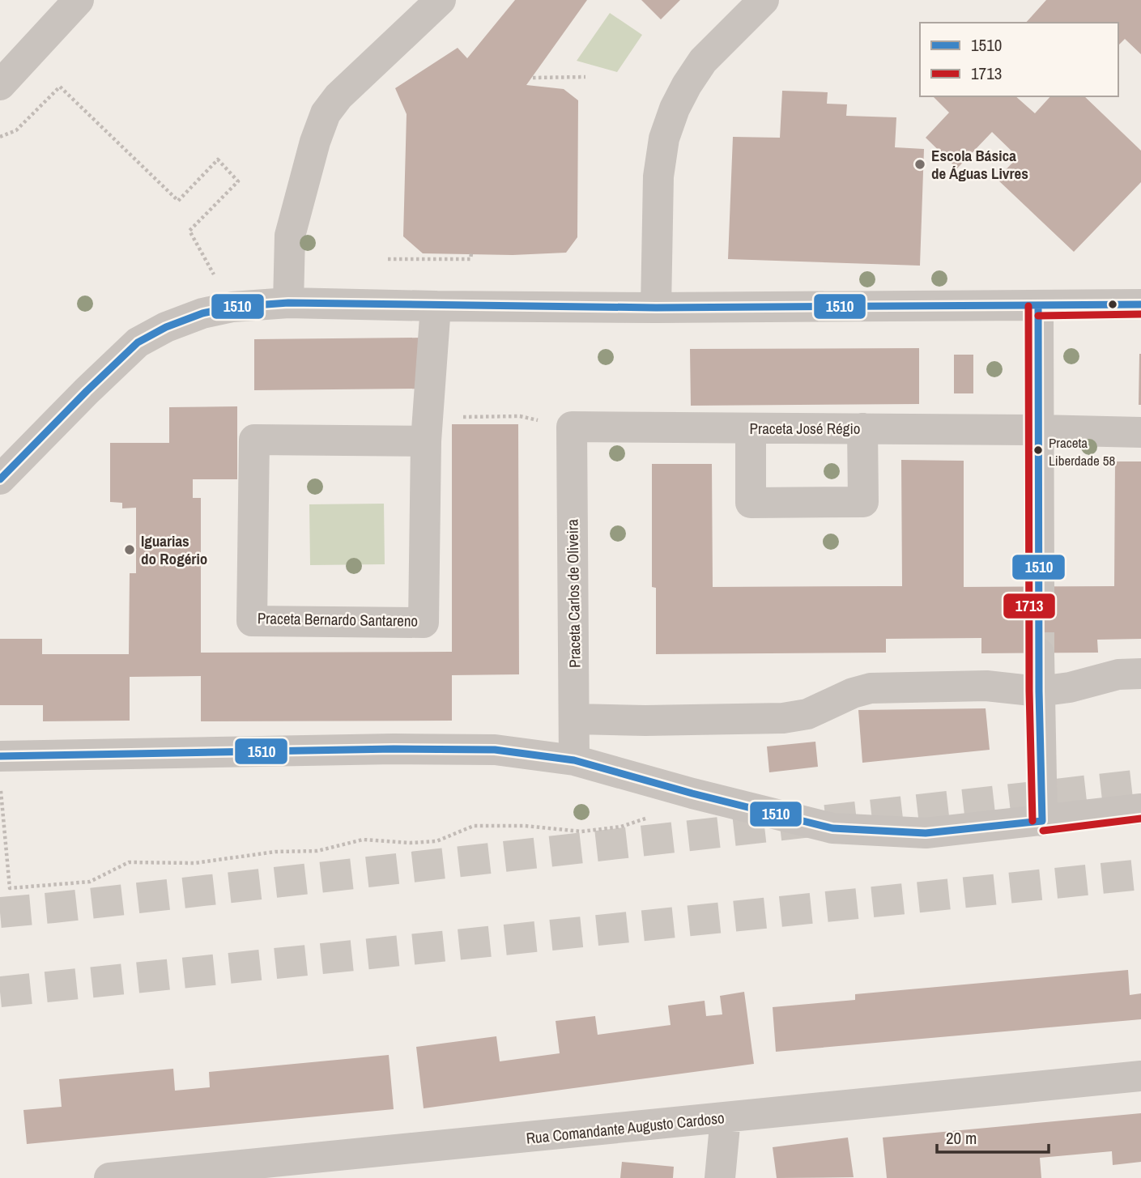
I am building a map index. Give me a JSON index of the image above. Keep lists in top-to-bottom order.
{
  "streets": {
    "street": [
      "Praceta José Régio",
      "Praceta Carlos de Oliveira",
      "Praceta Bernardo Santareno",
      "Rua Comandante Augusto Cardoso"
    ]
  },
  "crossings": [
    ["Praceta José Régio", "Praceta Carlos de Oliveira"]
  ],
  "places": ["Escola Básica de Águas Livres", "Praceta Liberdade 58", "Iguarias do Rogério"],
  "lines": ["transit line 1510", "transit line 1713"],
  "legend": ["1510", "1713"],
  "scale_bar": "20 m"
}
